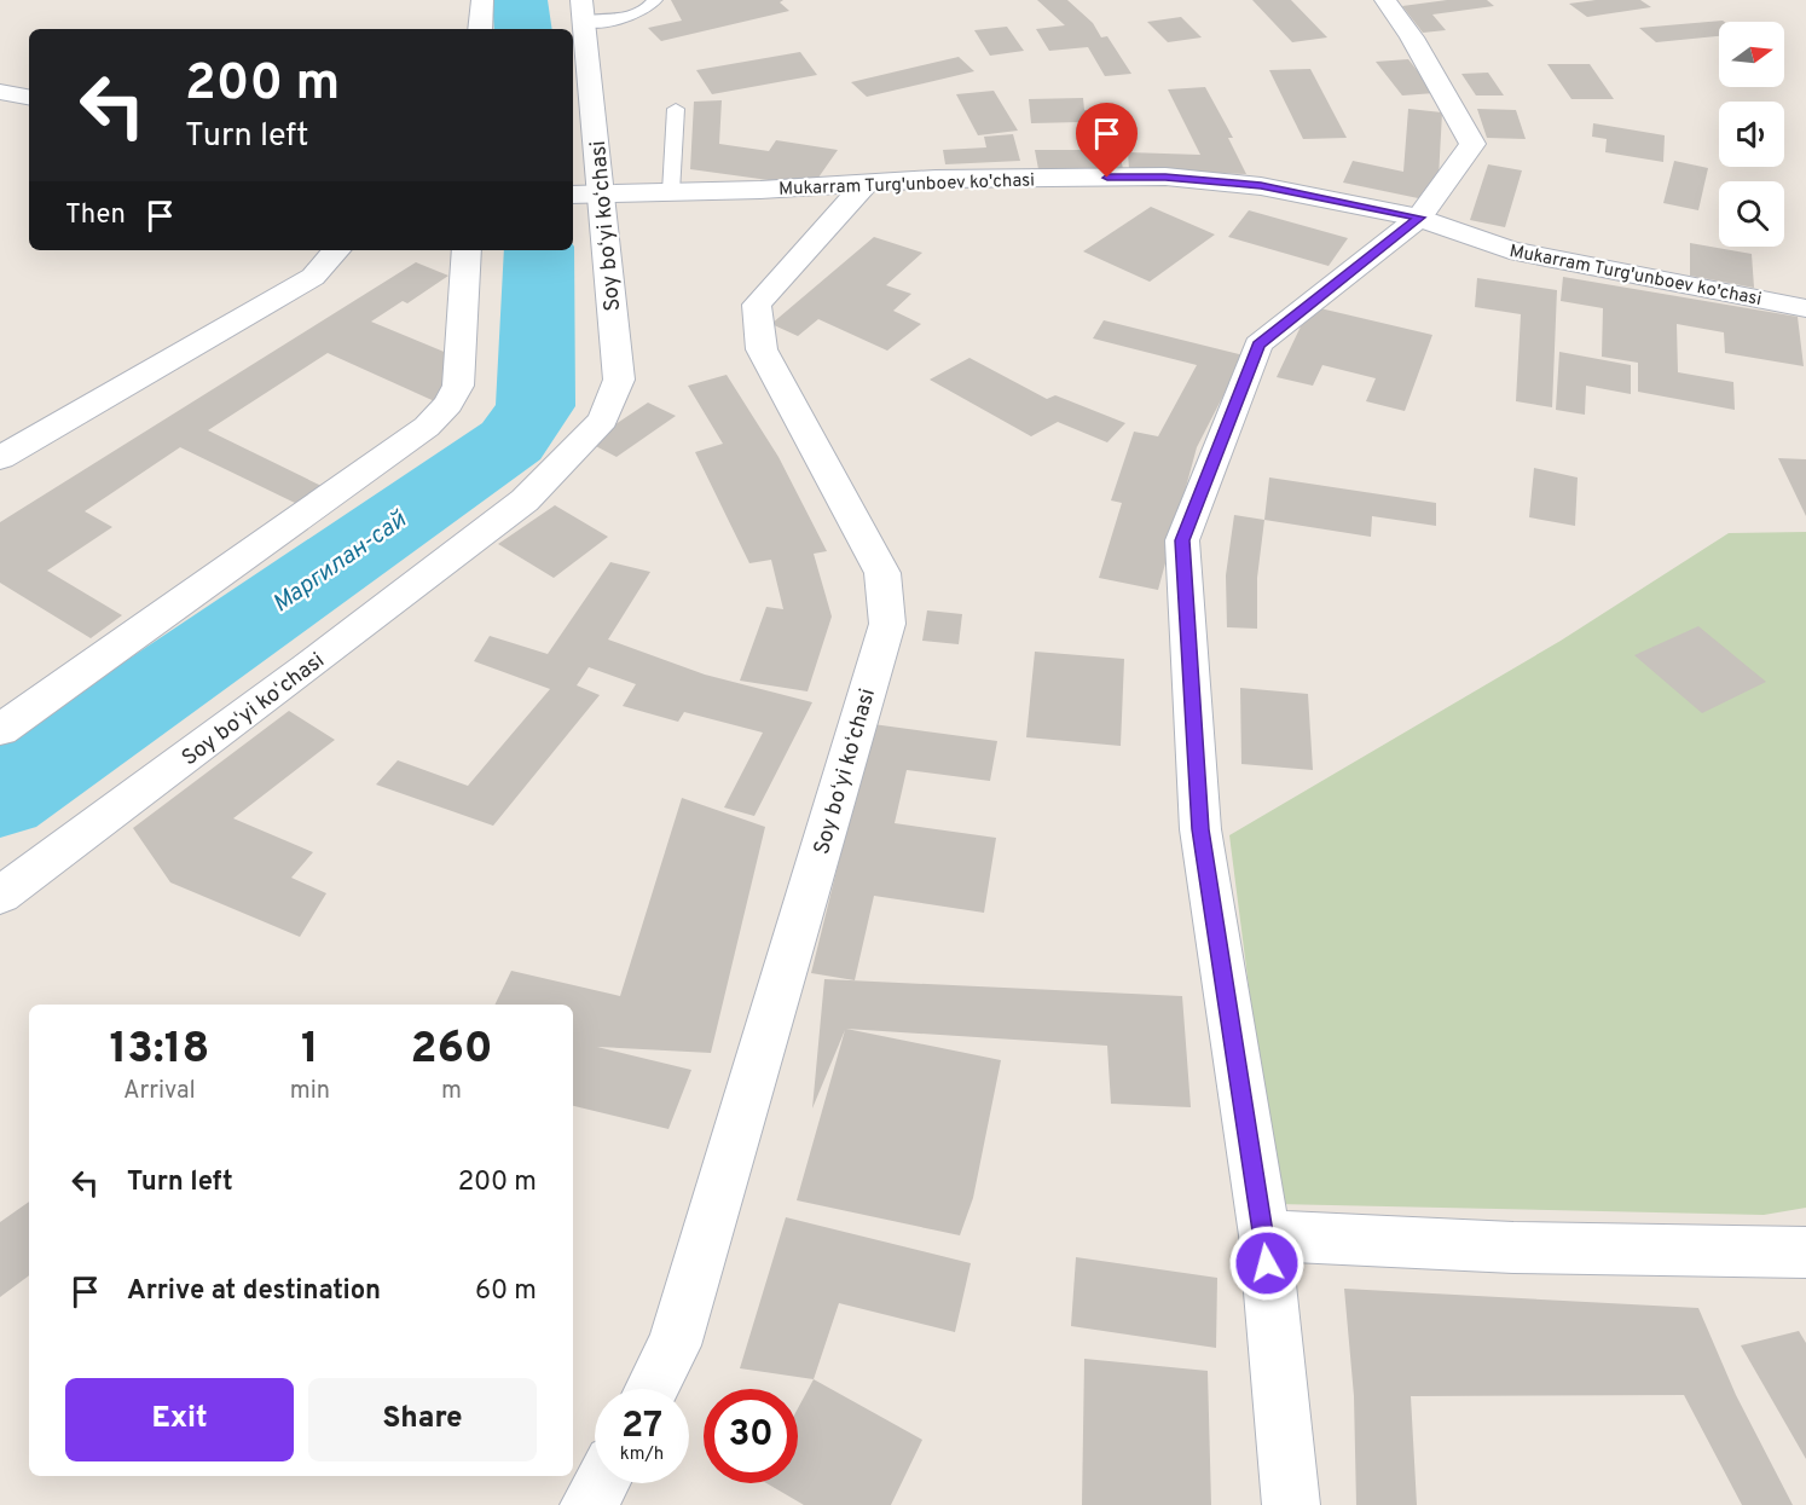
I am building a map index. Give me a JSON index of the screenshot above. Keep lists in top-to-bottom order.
{
  "streets": {
    "street": ["Mukarram Turg'unboev ko'chasi", "Soy boʻyi koʻchasi"]
  },
  "crossings": [
    ["Mukarram Turg'unboev ko'chasi", "Soy boʻyi koʻchasi"]
  ],
  "water": ["Маргилан-сай"],
  "north": "right",
  "page": {
    "turn": ["200 m", "Turn left"],
    "then": "Then",
    "eta": [
      "13:18",
      "Arrival",
      "1",
      "min",
      "260",
      "m"
    ],
    "list": [
      {
        "name": "Turn left",
        "value": "200 m"
      },
      {
        "name": "Arrive at destination",
        "value": "60 m"
      }
    ],
    "buttons": ["Exit", "Share"],
    "speed": "27 km/h",
    "limit": "30"
  }
}
